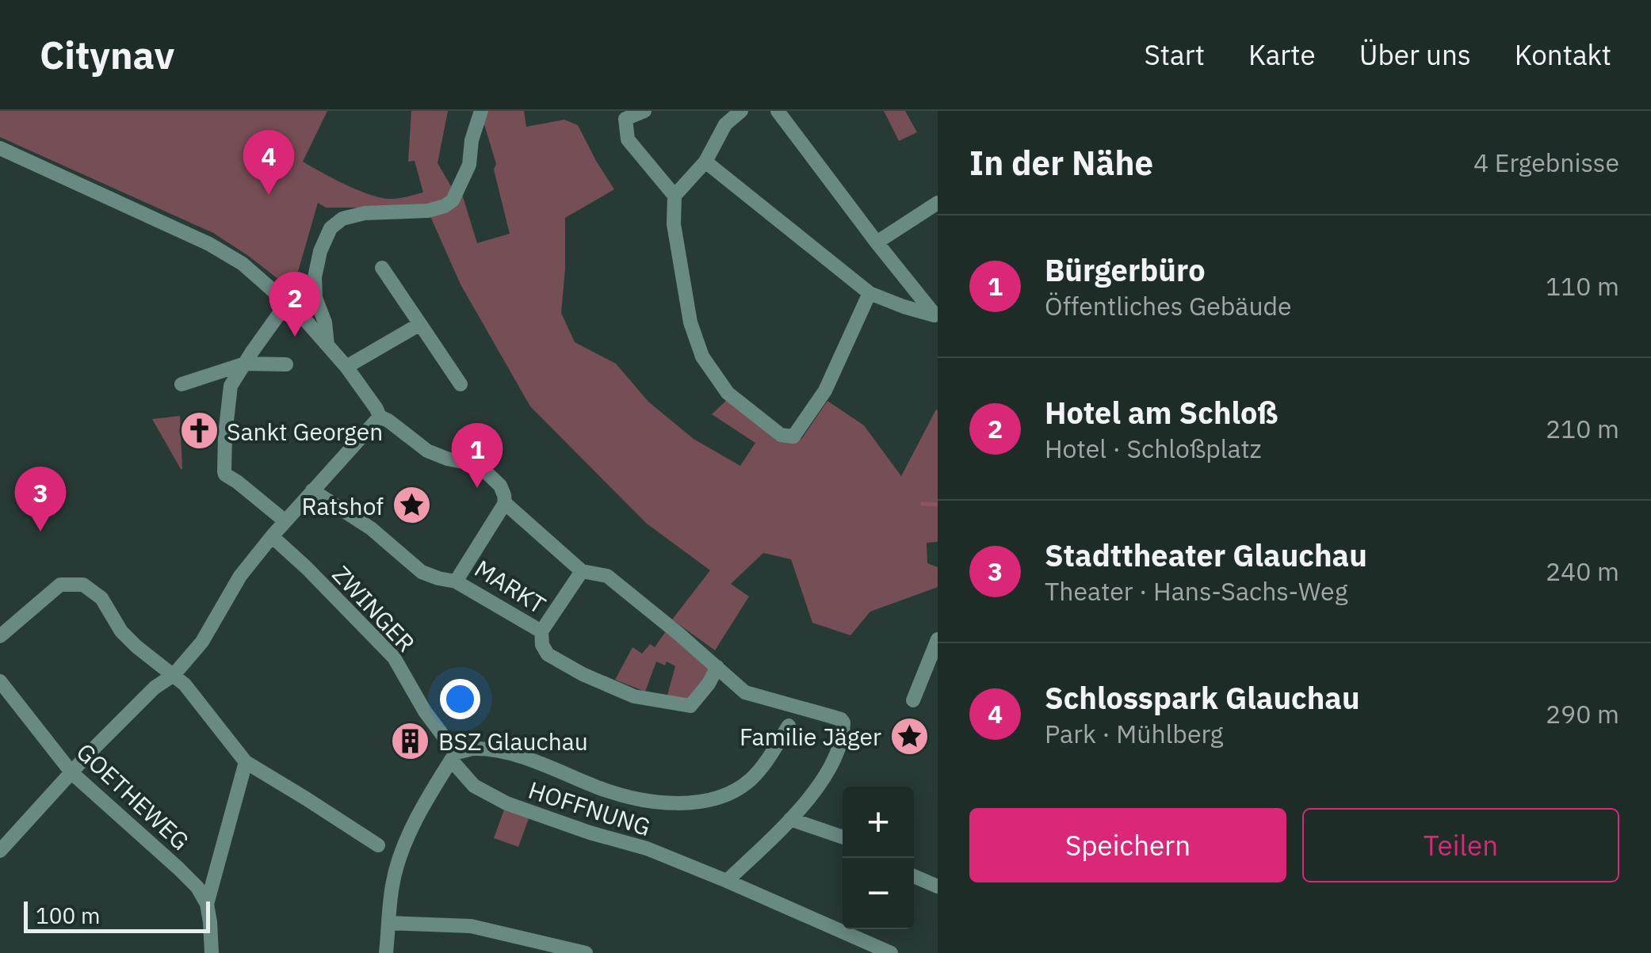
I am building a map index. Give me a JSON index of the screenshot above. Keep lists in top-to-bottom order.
{
  "streets": {
    "street": [
      "MARKT",
      "ZWINGER",
      "GOETHEWEG",
      "HOFFNUNG"
    ]
  },
  "crossings": [
    ["ZWINGER", "HOFFNUNG"]
  ],
  "places": {
    "church": ["Sankt Georgen"],
    "place": ["Ratshof", "Familie Jäger"],
    "building": ["BSZ Glauchau"]
  },
  "scale_bar": "100 m",
  "page": {
    "header": "Citynav",
    "nav": [
      "Start",
      "Karte",
      "Über uns",
      "Kontakt"
    ],
    "heading": ["In der Nähe", "4 Ergebnisse"],
    "pins": [
      "4",
      "2",
      "1",
      "3"
    ],
    "list": [
      {
        "mark": "1",
        "name": "Bürgerbüro",
        "note": "Öffentliches Gebäude",
        "value": "110 m"
      },
      {
        "mark": "2",
        "name": "Hotel am Schloß",
        "note": "Hotel · Schloßplatz",
        "value": "210 m"
      },
      {
        "mark": "3",
        "name": "Stadttheater Glauchau",
        "note": "Theater · Hans-Sachs-Weg",
        "value": "240 m"
      },
      {
        "mark": "4",
        "name": "Schlosspark Glauchau",
        "note": "Park · Mühlberg",
        "value": "290 m"
      }
    ],
    "buttons": ["Speichern", "Teilen"],
    "map_buttons": ["+", "−"],
    "scale": "100 m"
  }
}
